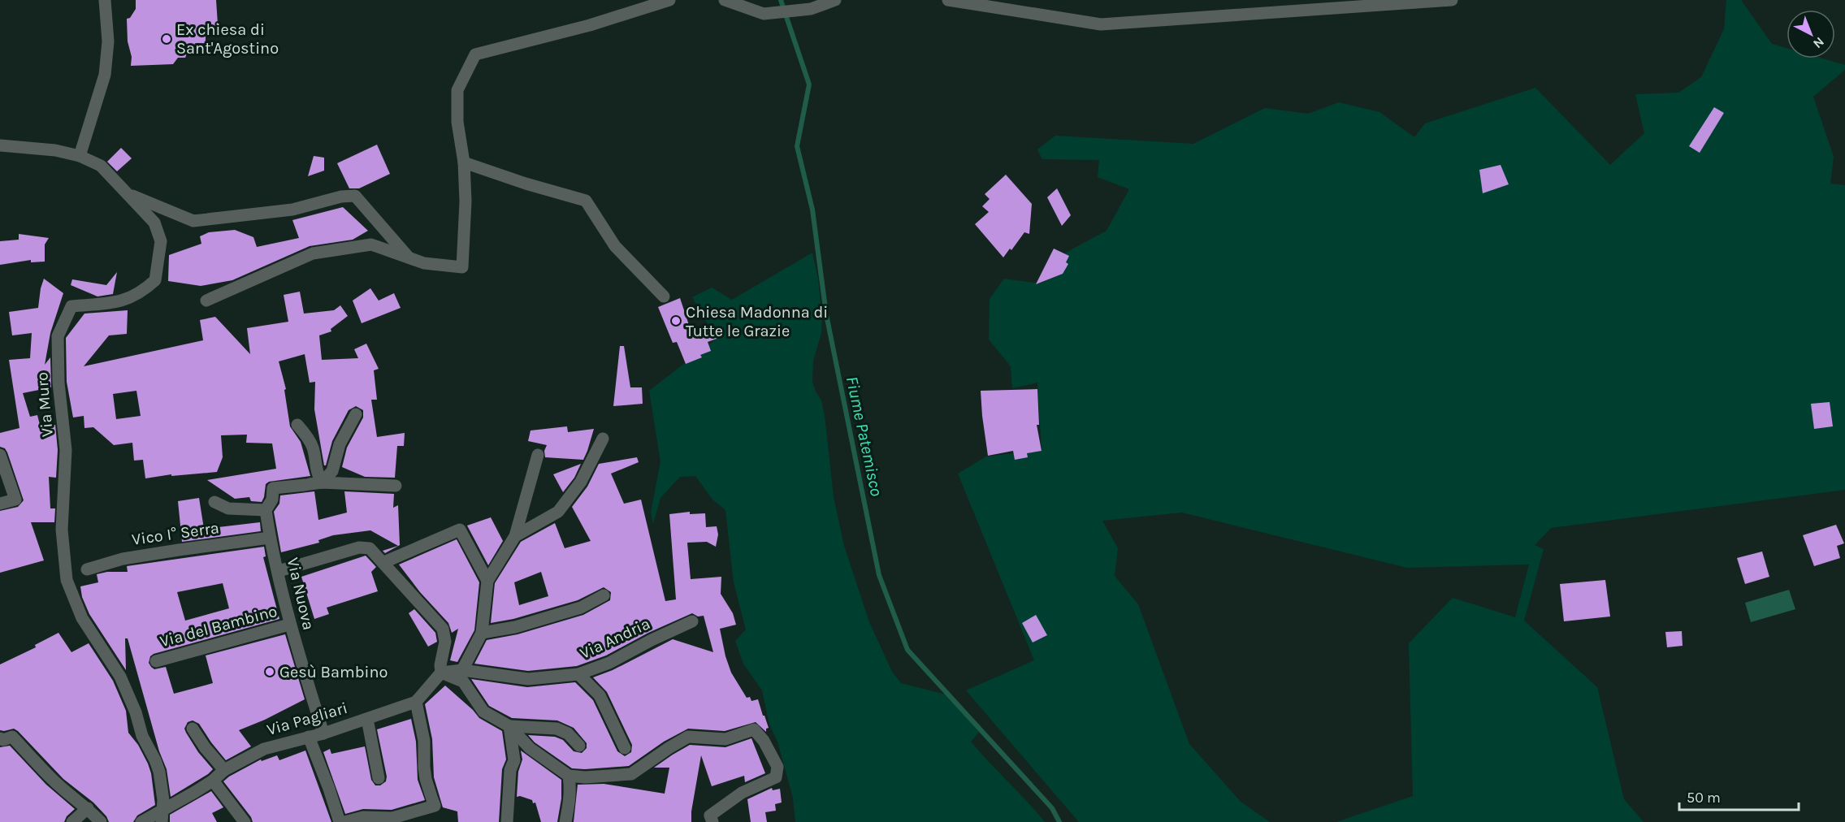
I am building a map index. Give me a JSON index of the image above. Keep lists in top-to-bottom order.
{
  "streets": {
    "street": [
      "Via Muro",
      "Vico I° Serra",
      "Via Nuova",
      "Via del Bambino",
      "Via Andria",
      "Via Pagliari"
    ]
  },
  "crossings": [
    ["Via Muro", "Via Pagliari"],
    ["Vico I° Serra", "Via Nuova"],
    ["Via Nuova", "Via del Bambino"],
    ["Via Nuova", "Via Pagliari"]
  ],
  "water": ["Fiume Patemisco"],
  "places": ["Ex chiesa di Sant'Agostino", "Chiesa Madonna di Tutte le Grazie", "Gesù Bambino"],
  "scale_bar": "50 m",
  "north": "bottom right"
}
